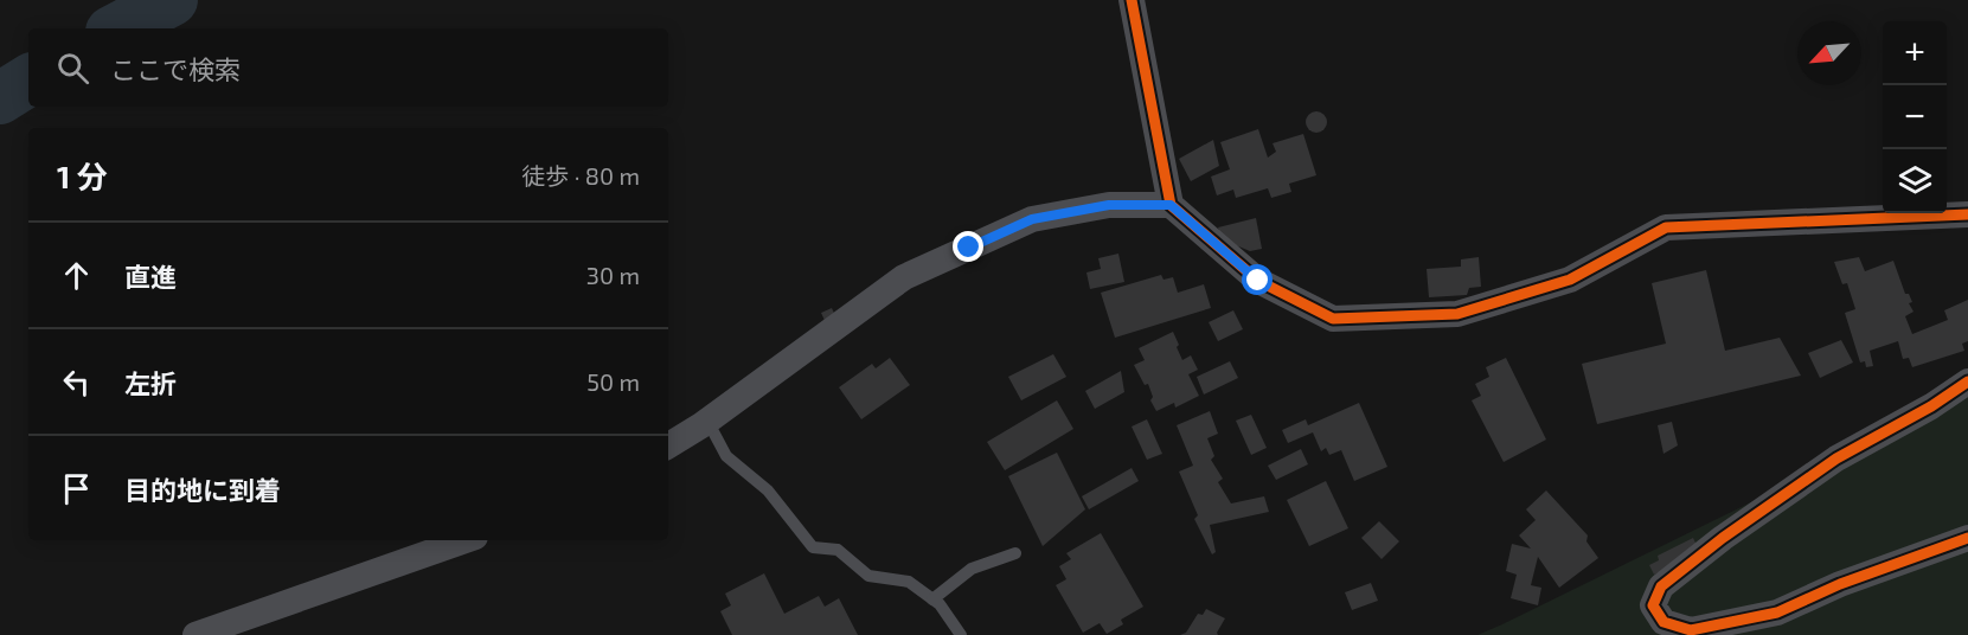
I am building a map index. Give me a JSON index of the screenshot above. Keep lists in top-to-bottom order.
{
  "north": "bottom left",
  "page": {
    "map_buttons": ["+", "−"],
    "search": "ここで検索",
    "heading": ["1 分", "徒歩 · 80 m"],
    "list": [
      ["直進", "30 m"],
      ["左折", "50 m"],
      "目的地に到着"
    ]
  }
}
